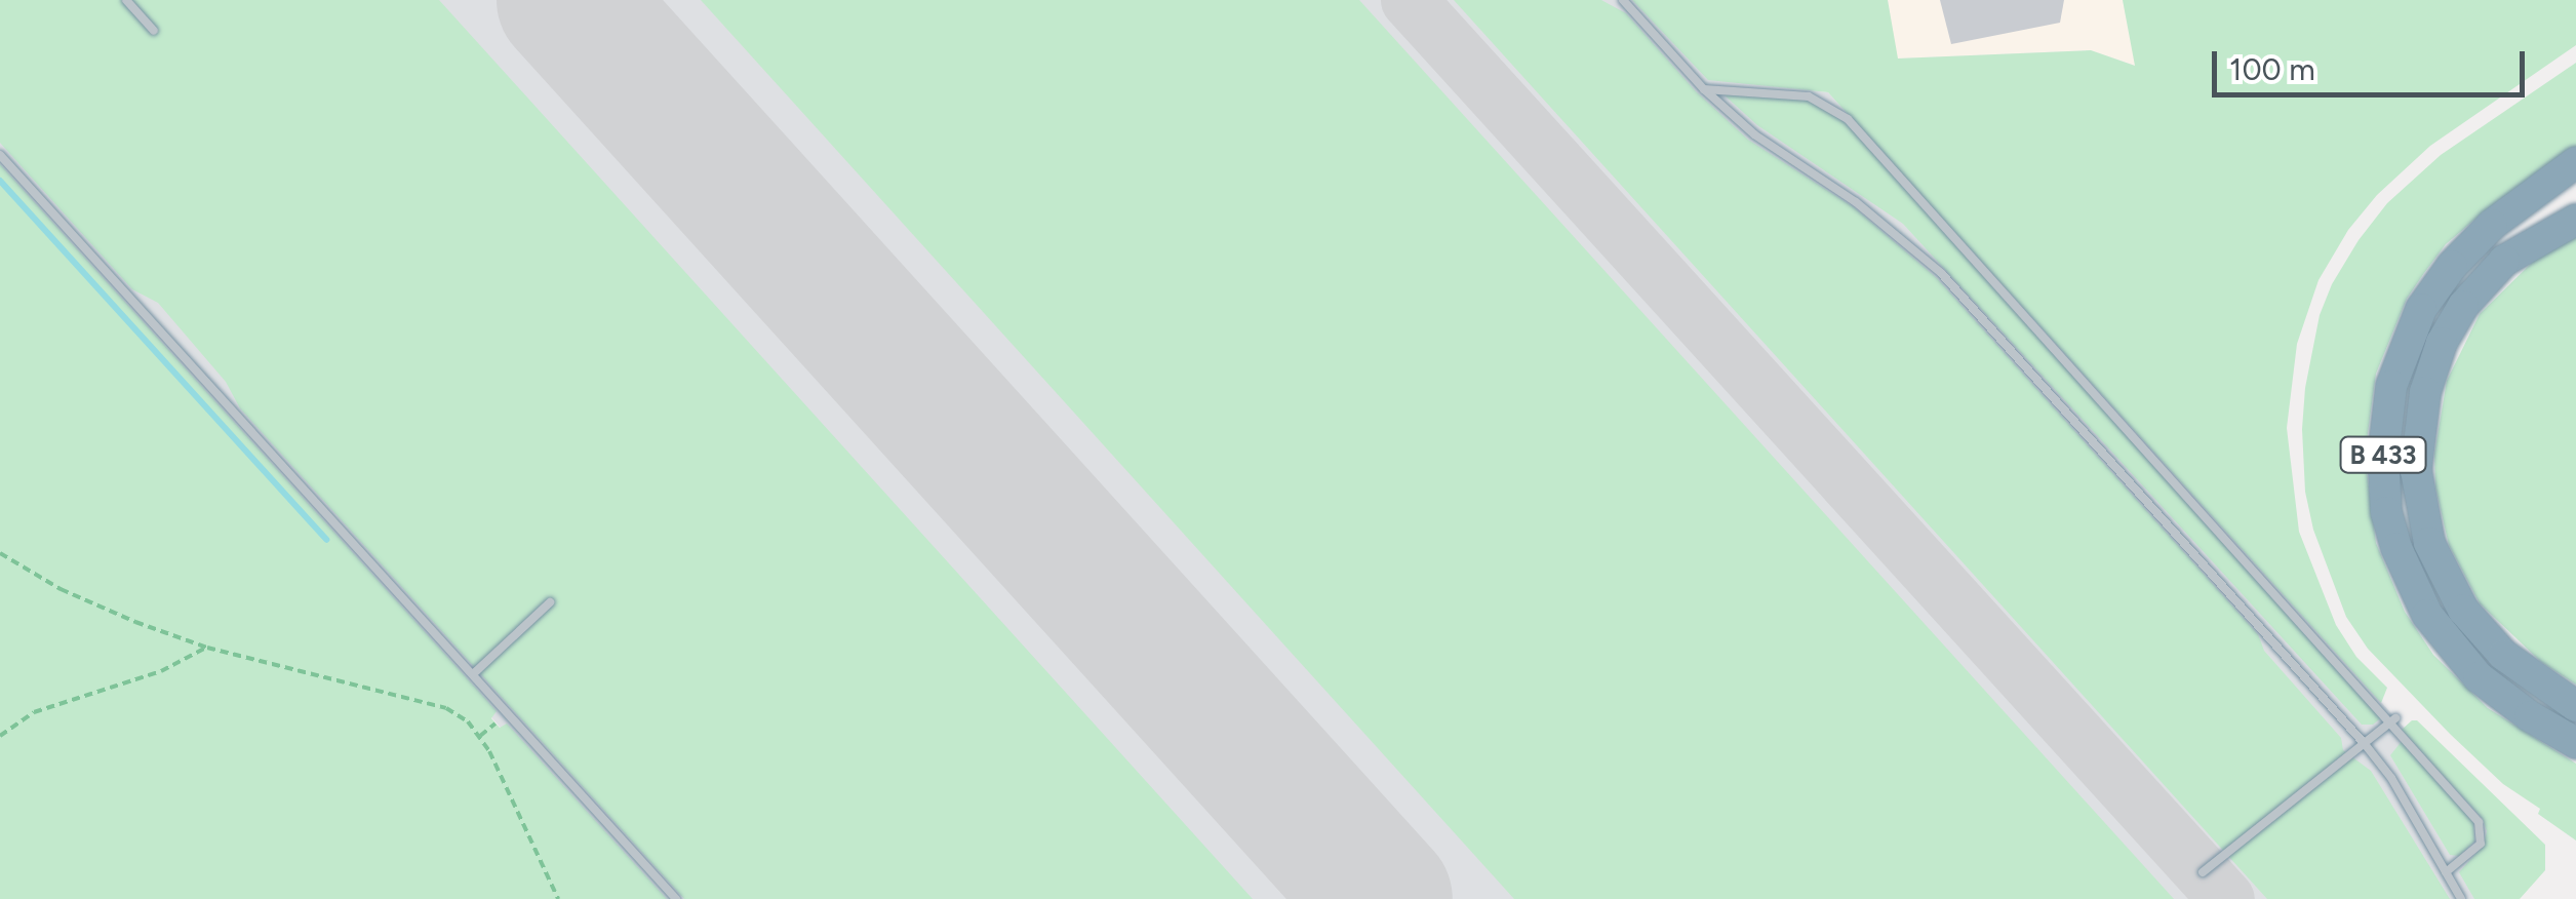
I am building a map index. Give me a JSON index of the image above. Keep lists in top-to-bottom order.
{
  "streets": {
    "highway": ["B 433"]
  },
  "scale_bar": "100 m"
}
